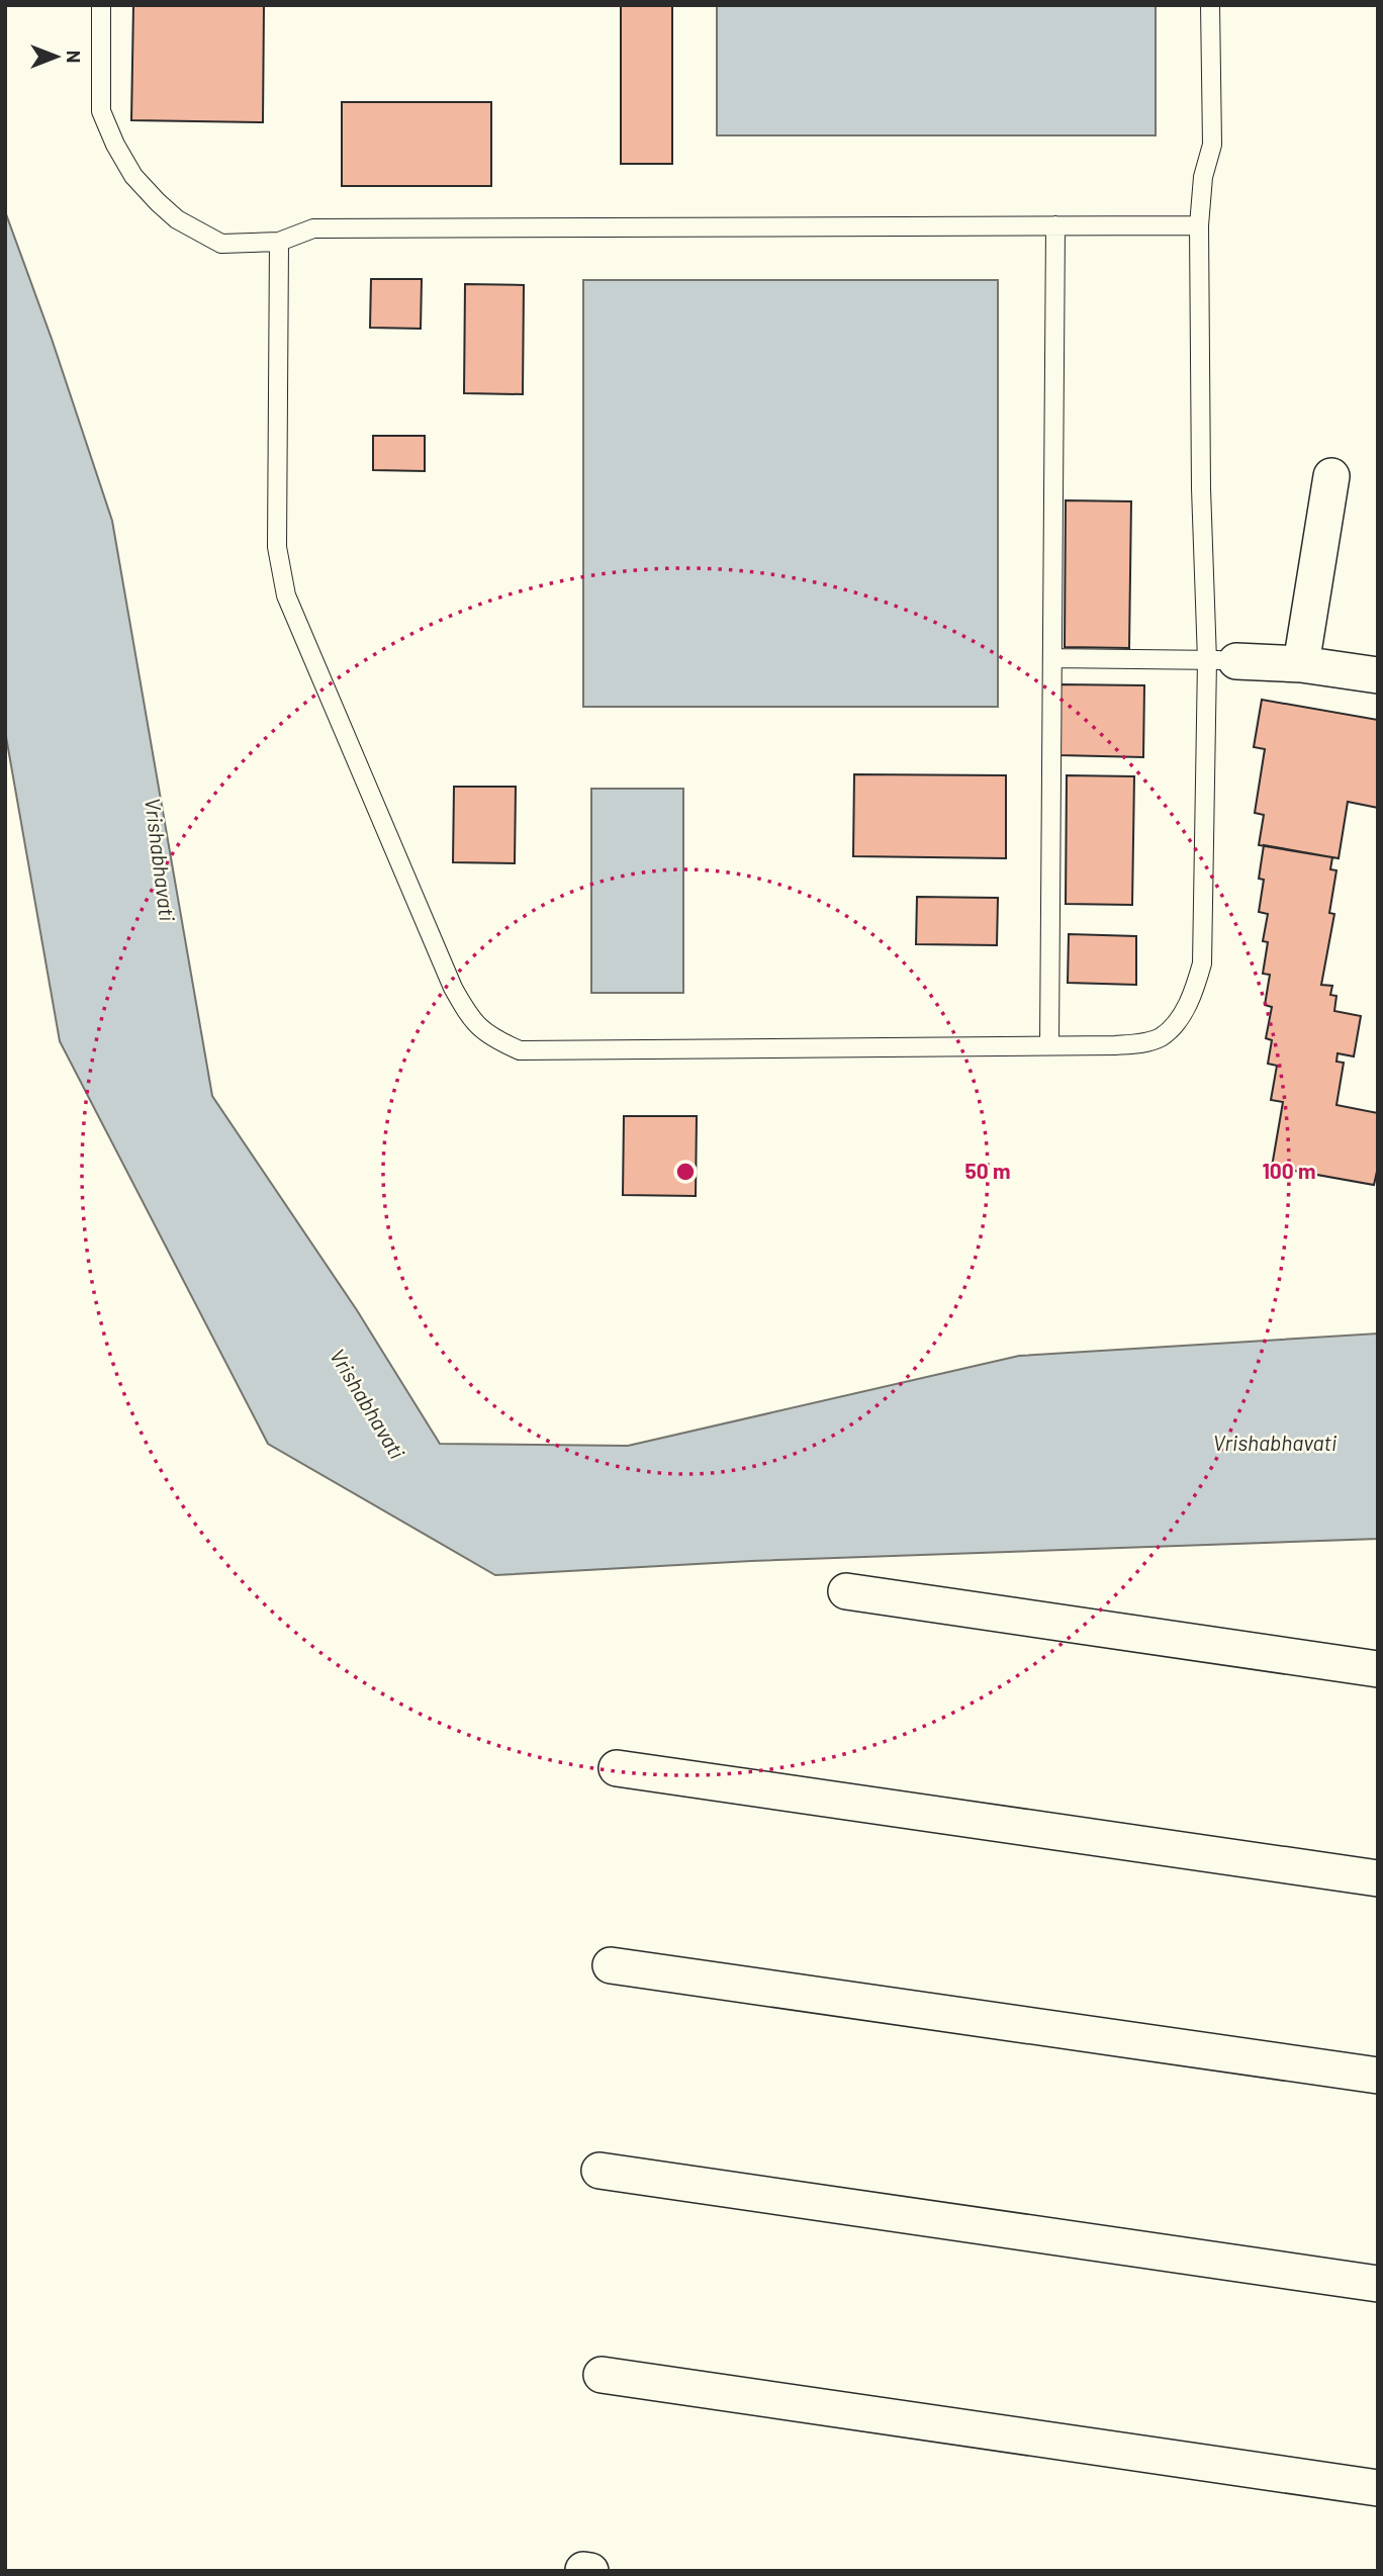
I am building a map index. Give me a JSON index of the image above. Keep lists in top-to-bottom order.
{
  "water": ["Vrishabhavati"],
  "north": "right",
  "rings": ["50 m", "100 m"]
}
